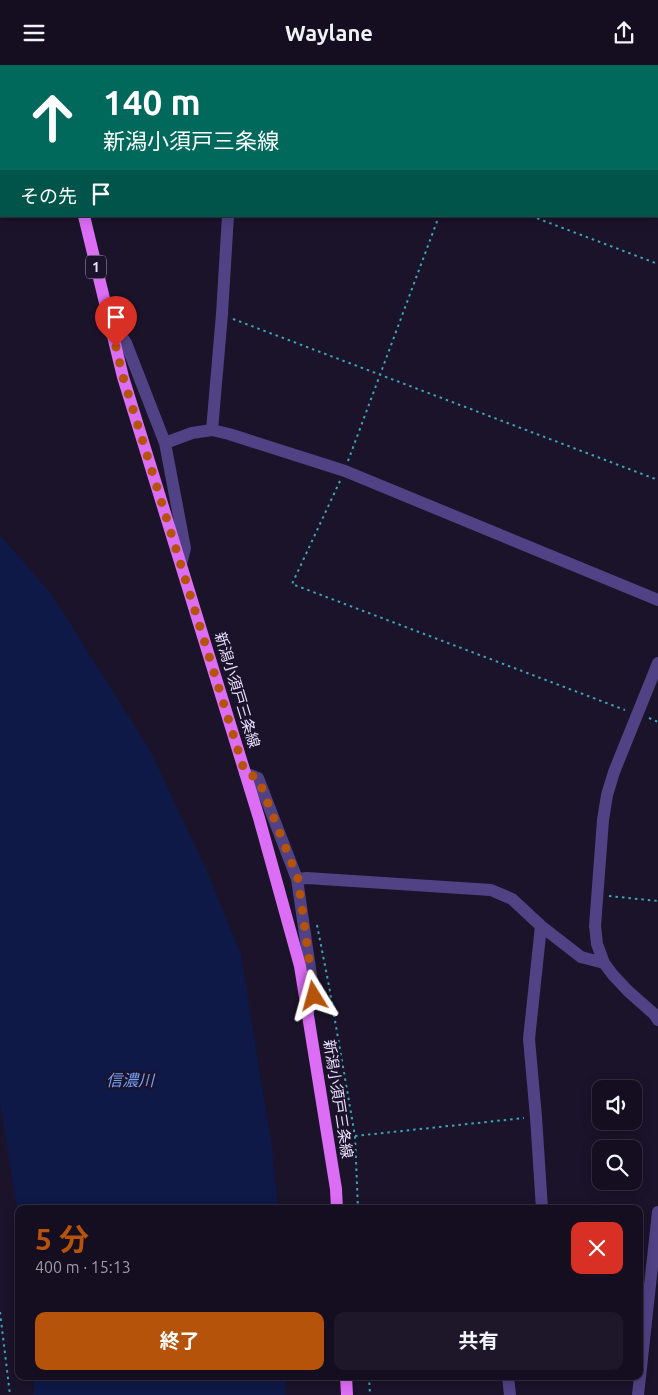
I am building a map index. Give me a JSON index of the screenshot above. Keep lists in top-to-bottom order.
{
  "streets": {
    "main road": ["1", "新潟小須戸三条線"]
  },
  "water": ["信濃川"],
  "page": {
    "header": "Waylane",
    "turn": ["140 m", "新潟小須戸三条線"],
    "then": "その先",
    "heading": ["5 分", "400 m · 15:13"],
    "buttons": ["終了", "共有"]
  }
}
